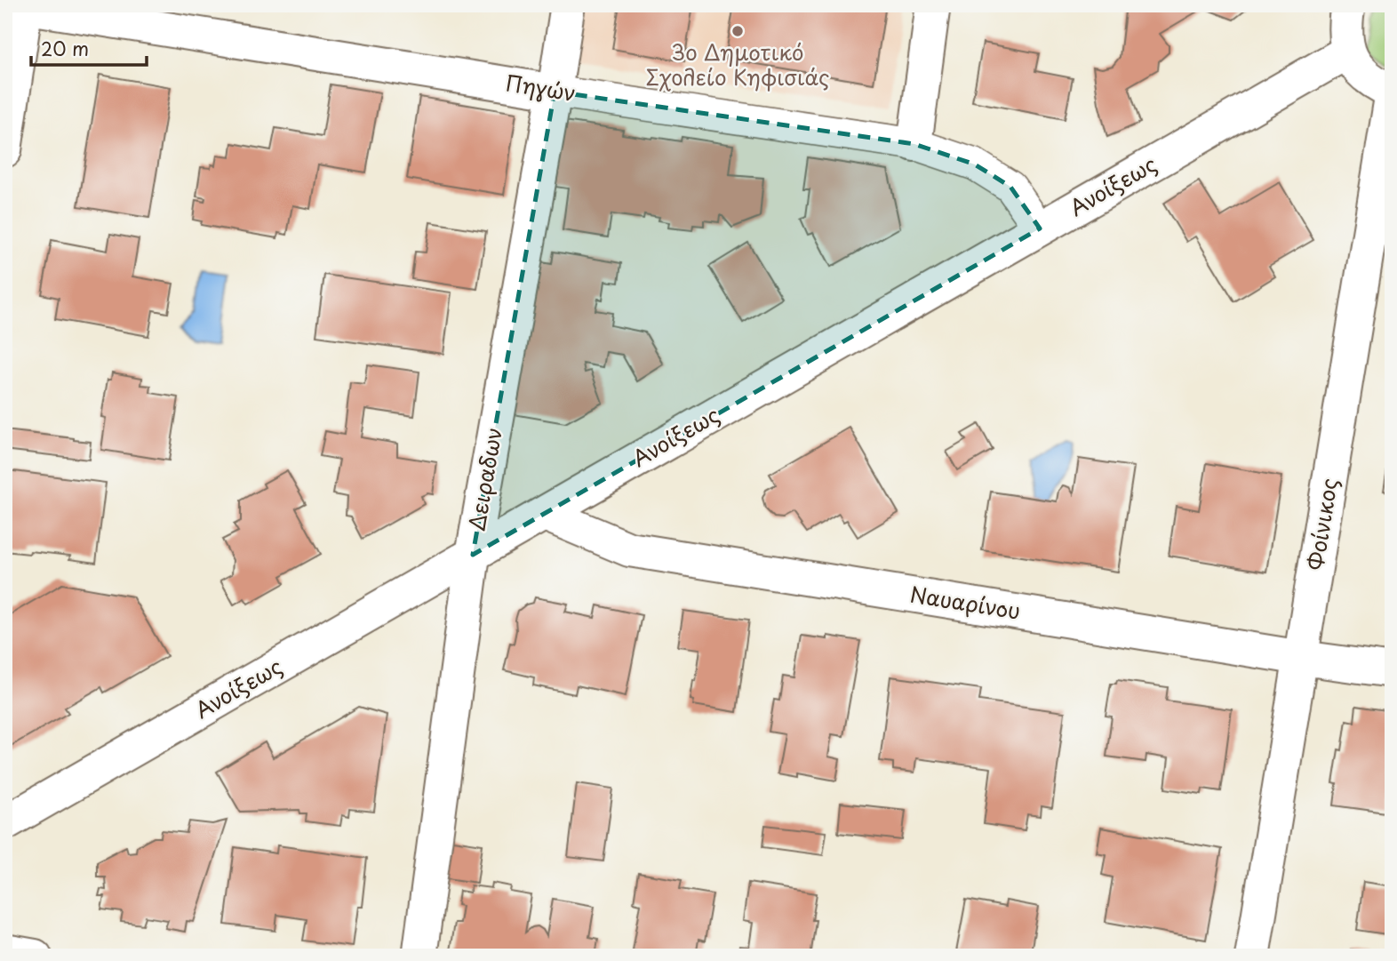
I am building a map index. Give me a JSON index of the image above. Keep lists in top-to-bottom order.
{
  "streets": {
    "street": [
      "Πηγών",
      "Ανοίξεως",
      "Δειραδων",
      "Φοίνικος",
      "Ναυαρίνου"
    ]
  },
  "crossings": [
    ["Πηγών", "Ανοίξεως"],
    ["Πηγών", "Δειραδων"],
    ["Ανοίξεως", "Δειραδων"],
    ["Ανοίξεως", "Ναυαρίνου"],
    ["Φοίνικος", "Ναυαρίνου"]
  ],
  "places": ["3ο Δημοτικό Σχολείο Κηφισιάς"],
  "scale_bar": "20 m"
}
